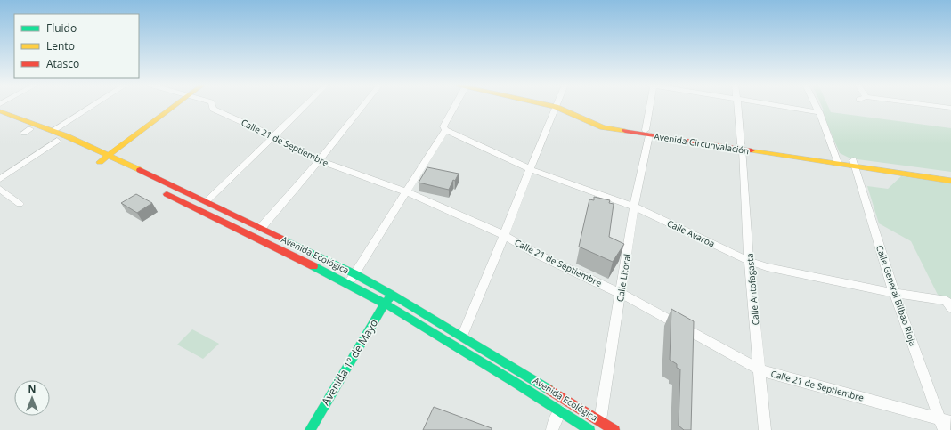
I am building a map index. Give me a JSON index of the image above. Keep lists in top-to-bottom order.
{
  "streets": {
    "main road": ["Avenida Circunvalación", "Avenida Ecológica", "Avenida 1º de Mayo"],
    "street": [
      "Calle 21 de Septiembre",
      "Calle Avaroa",
      "Calle Litoral",
      "Calle Antofagasta",
      "Calle General Bilbao Rioja"
    ]
  },
  "crossings": [
    ["Calle 21 de Septiembre", "Calle Litoral"],
    ["Calle 21 de Septiembre", "Calle Antofagasta"],
    ["Calle 21 de Septiembre", "Calle General Bilbao Rioja"],
    ["Avenida Circunvalación", "Calle Litoral"],
    ["Avenida Circunvalación", "Calle Antofagasta"],
    ["Avenida Circunvalación", "Calle General Bilbao Rioja"],
    ["Calle Avaroa", "Calle Litoral"],
    ["Calle Avaroa", "Calle Antofagasta"],
    ["Calle Avaroa", "Calle General Bilbao Rioja"],
    ["Avenida Ecológica", "Calle Litoral"],
    ["Avenida Ecológica", "Avenida 1º de Mayo"]
  ],
  "legend": ["Fluido", "Lento", "Atasco"],
  "north": "top"
}
